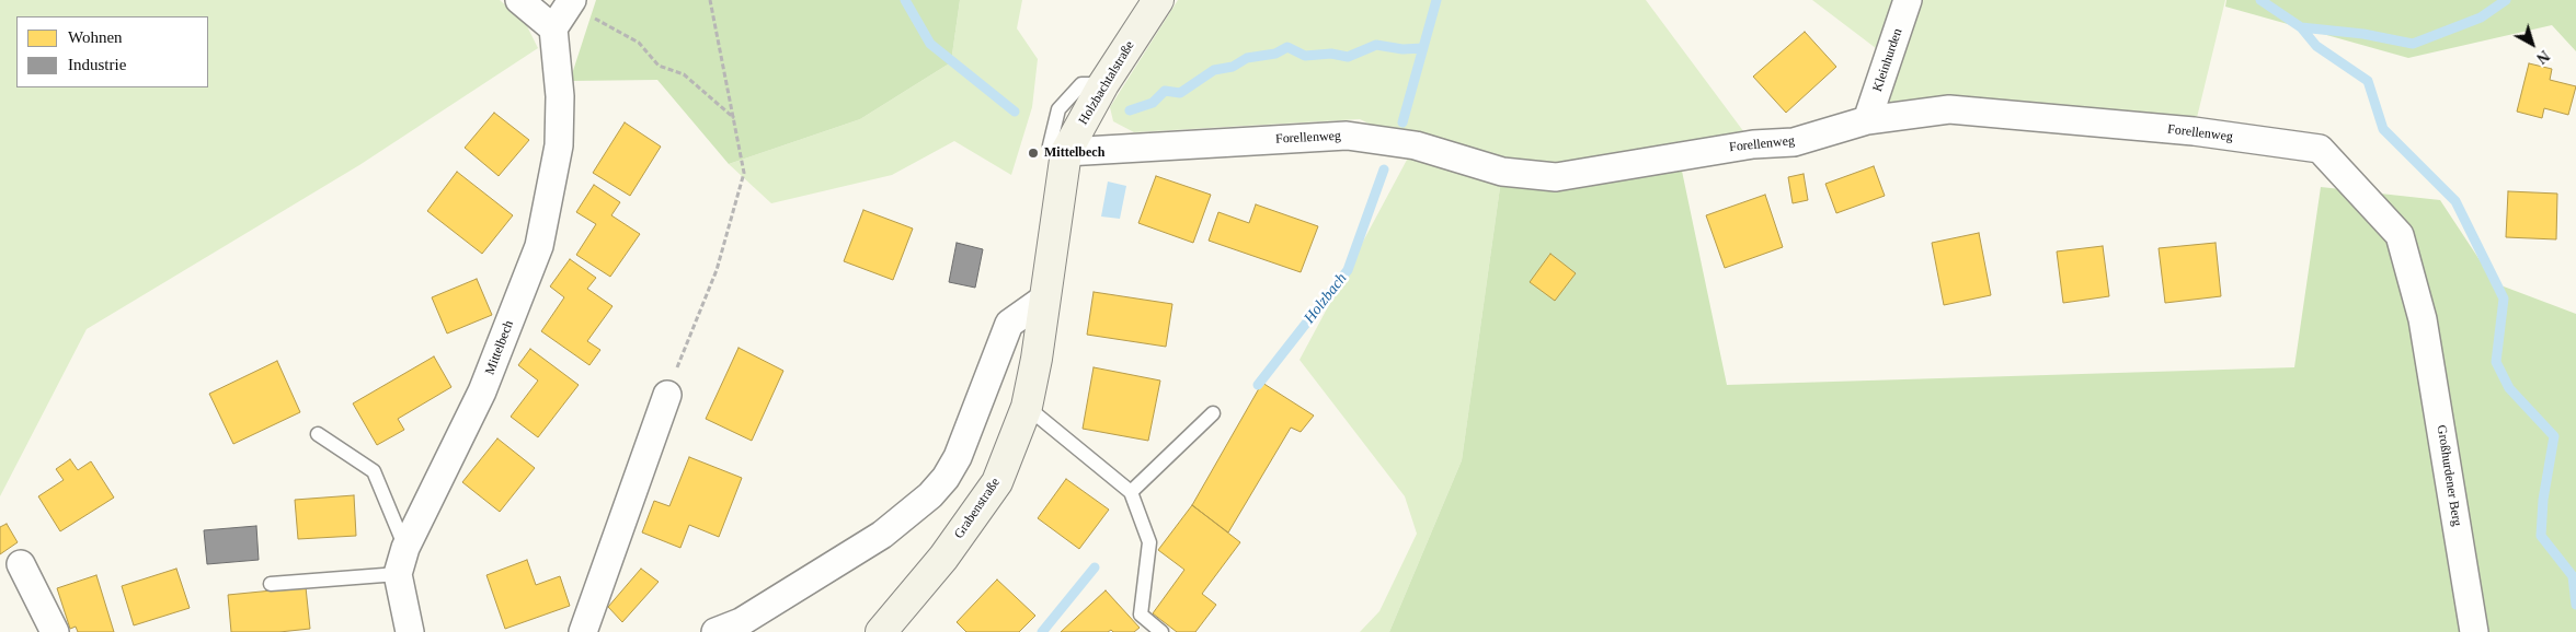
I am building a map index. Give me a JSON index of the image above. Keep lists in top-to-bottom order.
{
  "streets": {
    "street": [
      "Kleinhurden",
      "Holzbachtalstraße",
      "Forellenweg",
      "Mittelbech",
      "Großhurdener Berg",
      "Grabenstraße"
    ]
  },
  "crossings": [
    ["Kleinhurden", "Forellenweg"],
    ["Holzbachtalstraße", "Forellenweg"],
    ["Holzbachtalstraße", "Grabenstraße"],
    ["Forellenweg", "Großhurdener Berg"]
  ],
  "water": ["Holzbach"],
  "places": ["Mittelbech"],
  "legend": ["Wohnen", "Industrie"],
  "north": "bottom right"
}
